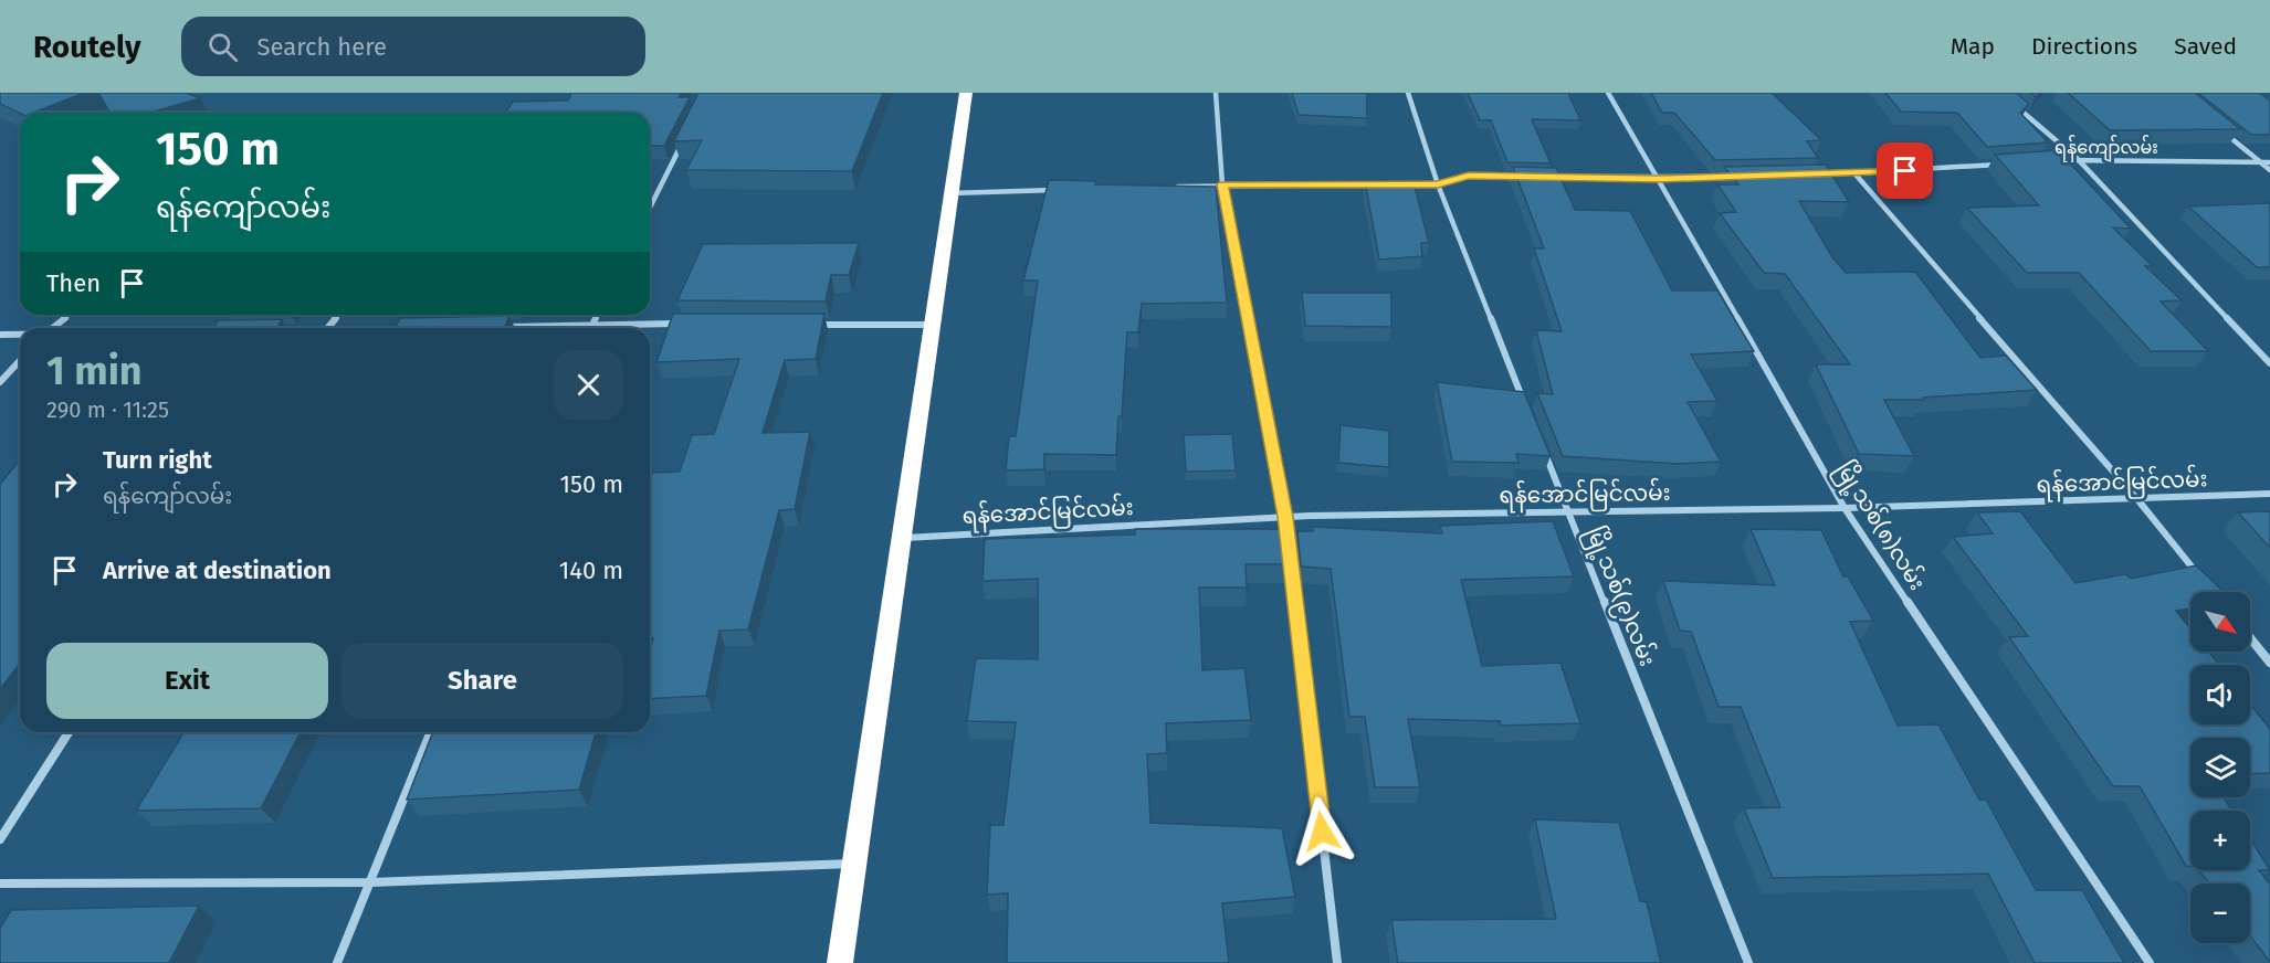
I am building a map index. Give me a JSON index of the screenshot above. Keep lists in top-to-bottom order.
{
  "streets": {
    "street": [
      "ရန်ကျော်လမ်း",
      "ရန်အောင်မြင်လမ်း",
      "မြို့သစ်(၈)လမ်း",
      "မြို့သစ်(၉)လမ်း"
    ]
  },
  "crossings": [
    ["ရန်အောင်မြင်လမ်း", "မြို့သစ်(၈)လမ်း"],
    ["ရန်အောင်မြင်လမ်း", "မြို့သစ်(၉)လမ်း"]
  ],
  "north": "bottom right",
  "page": {
    "header": "Routely",
    "search": "Search here",
    "nav": ["Map", "Directions", "Saved"],
    "turn": ["150 m", "ရန်ကျော်လမ်း"],
    "then": "Then",
    "heading": ["1 min", "290 m · 11:25"],
    "list": [
      {
        "name": "Turn right",
        "note": "ရန်ကျော်လမ်း",
        "value": "150 m"
      },
      {
        "name": "Arrive at destination",
        "value": "140 m"
      }
    ],
    "map_buttons": ["+", "−"],
    "buttons": ["Exit", "Share"]
  }
}
